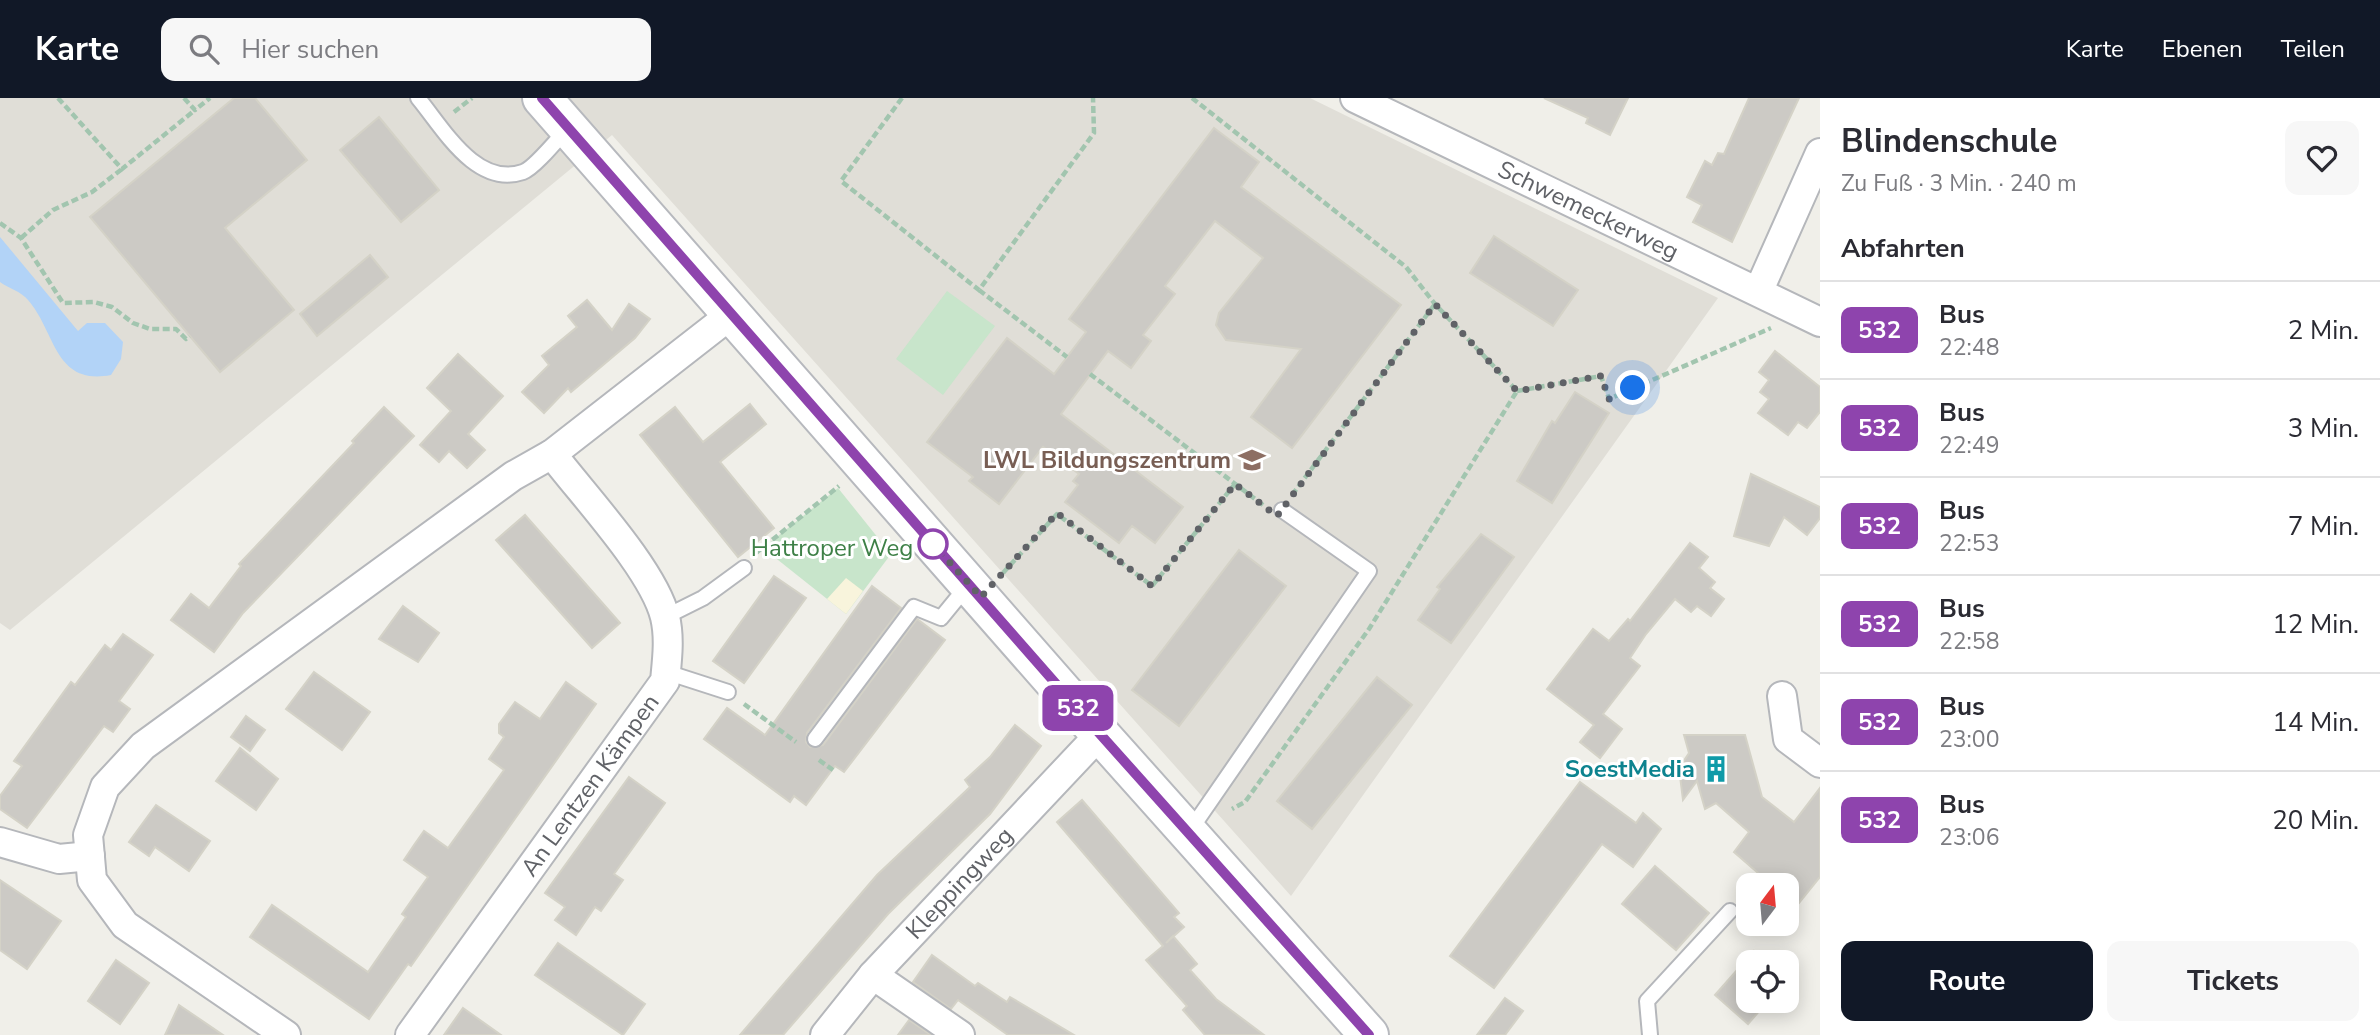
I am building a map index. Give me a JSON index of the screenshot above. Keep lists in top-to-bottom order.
{
  "streets": {
    "street": ["Schwemeckerweg", "An Lentzen Kämpen", "Kleppingweg"]
  },
  "parks": ["Hattroper Weg"],
  "places": {
    "school or university": ["LWL Bildungszentrum"],
    "building": ["SoestMedia"]
  },
  "lines": ["bus line 532"],
  "north": "top",
  "page": {
    "header": "Karte",
    "search": "Hier suchen",
    "nav": ["Karte", "Ebenen", "Teilen"],
    "on_map": "532",
    "heading": [
      ["Blindenschule", "Zu Fuß · 3 Min. · 240 m"],
      "Abfahrten"
    ],
    "list": [
      {
        "mark": "532",
        "name": "Bus",
        "note": "22:48",
        "value": "2 Min."
      },
      {
        "mark": "532",
        "name": "Bus",
        "note": "22:49",
        "value": "3 Min."
      },
      {
        "mark": "532",
        "name": "Bus",
        "note": "22:53",
        "value": "7 Min."
      },
      {
        "mark": "532",
        "name": "Bus",
        "note": "22:58",
        "value": "12 Min."
      },
      {
        "mark": "532",
        "name": "Bus",
        "note": "23:00",
        "value": "14 Min."
      },
      {
        "mark": "532",
        "name": "Bus",
        "note": "23:06",
        "value": "20 Min."
      }
    ],
    "buttons": ["Route", "Tickets"]
  }
}
